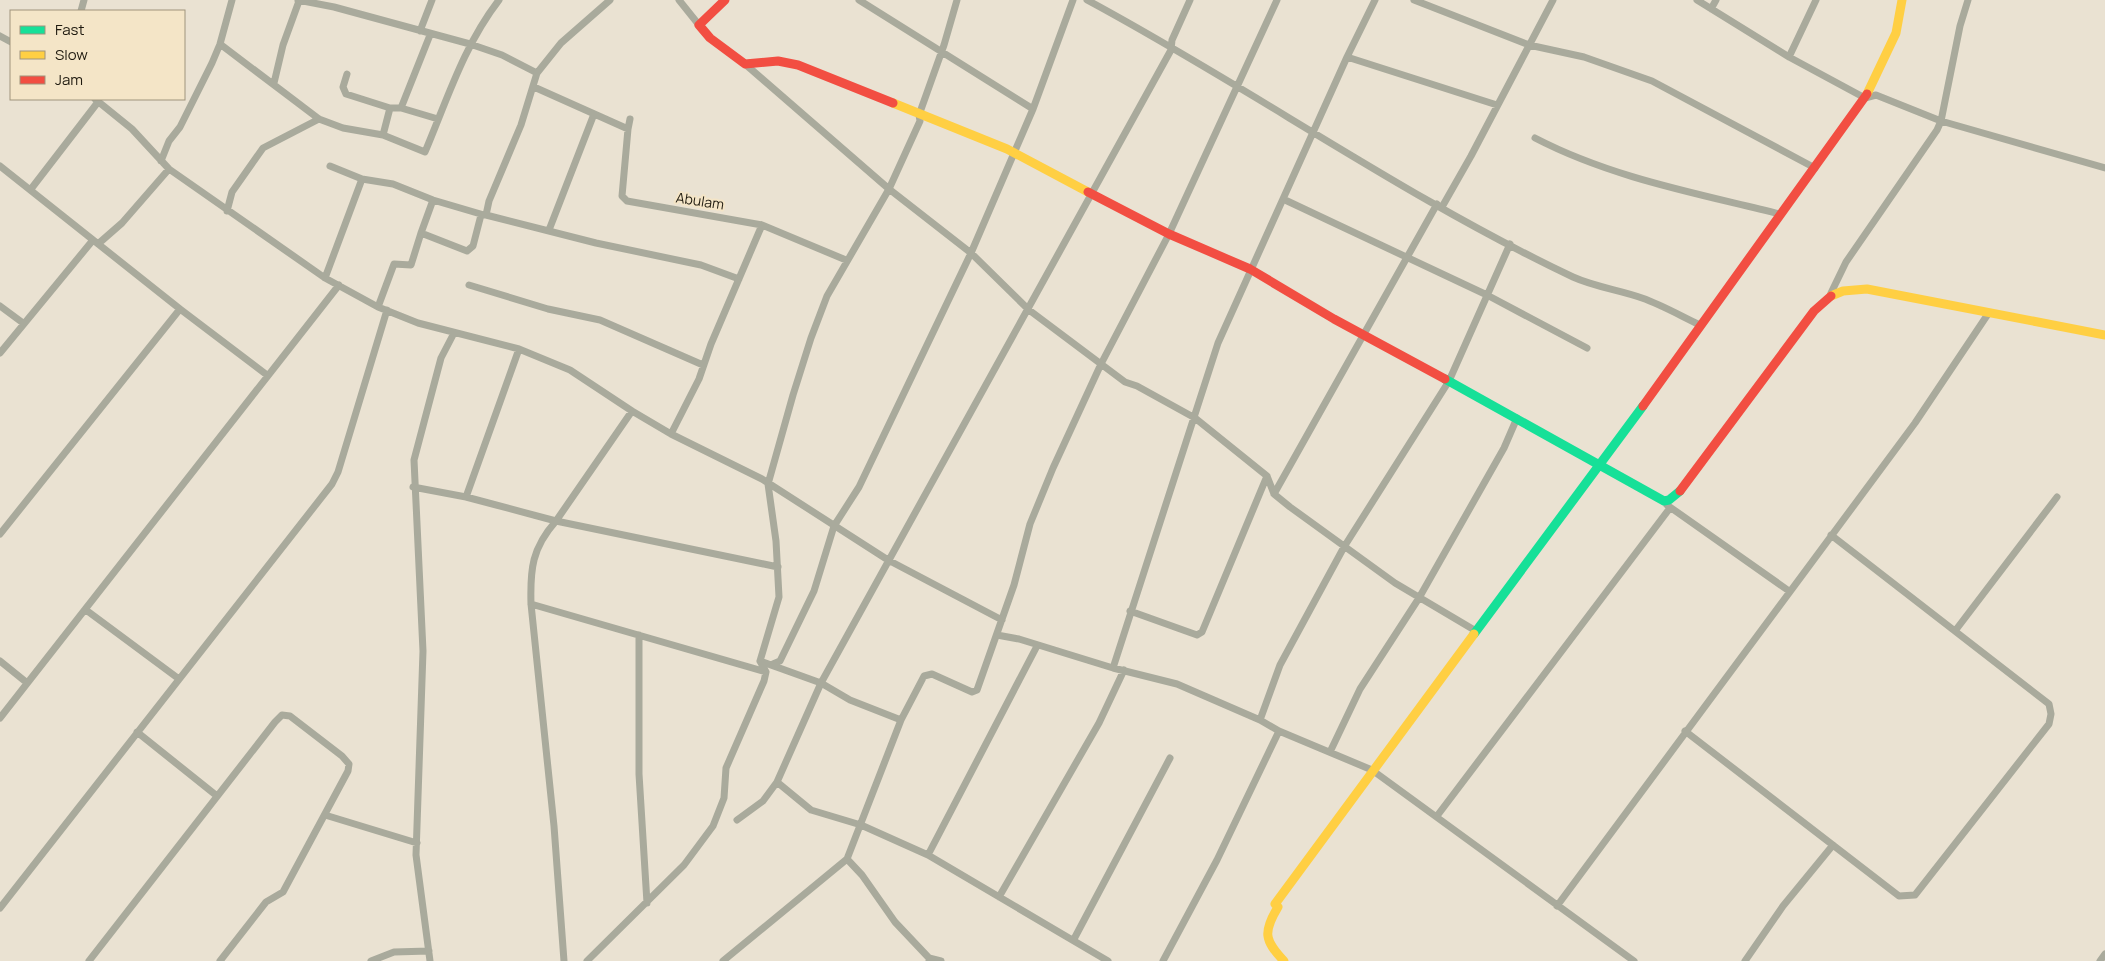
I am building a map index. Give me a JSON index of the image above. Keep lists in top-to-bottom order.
{
  "streets": {
    "street": ["Abulam"]
  },
  "legend": ["Fast", "Slow", "Jam"]
}
